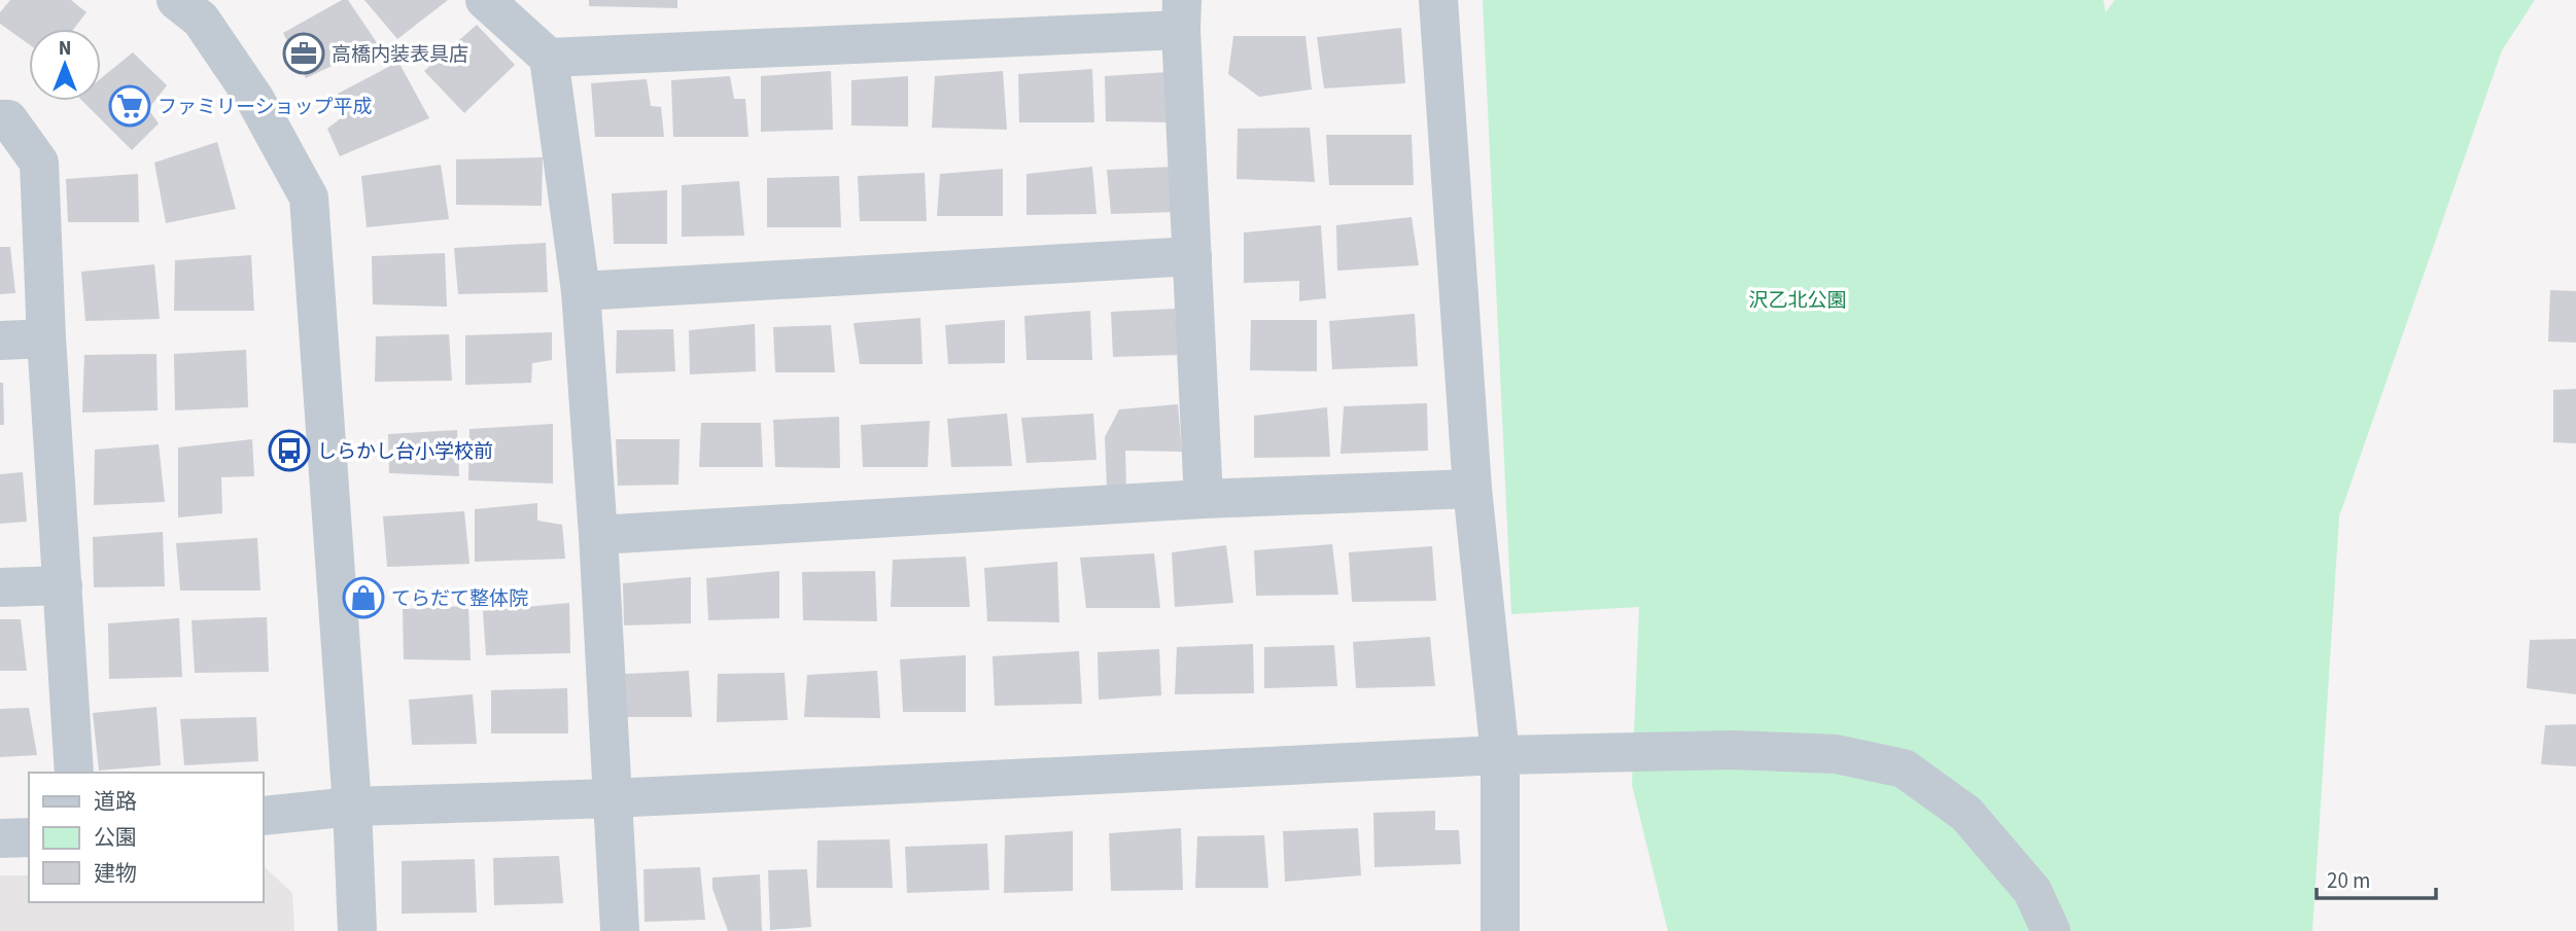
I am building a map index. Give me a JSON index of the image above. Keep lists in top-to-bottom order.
{
  "parks": ["沢乙北公園"],
  "places": {
    "office": ["高橋内装表具店"],
    "supermarket": ["ファミリーショップ平成"],
    "bus stop": ["しらかし台小学校前"],
    "shop": ["てらだて整体院"]
  },
  "legend": ["道路", "公園", "建物"],
  "scale_bar": "20 m",
  "north": "top"
}
